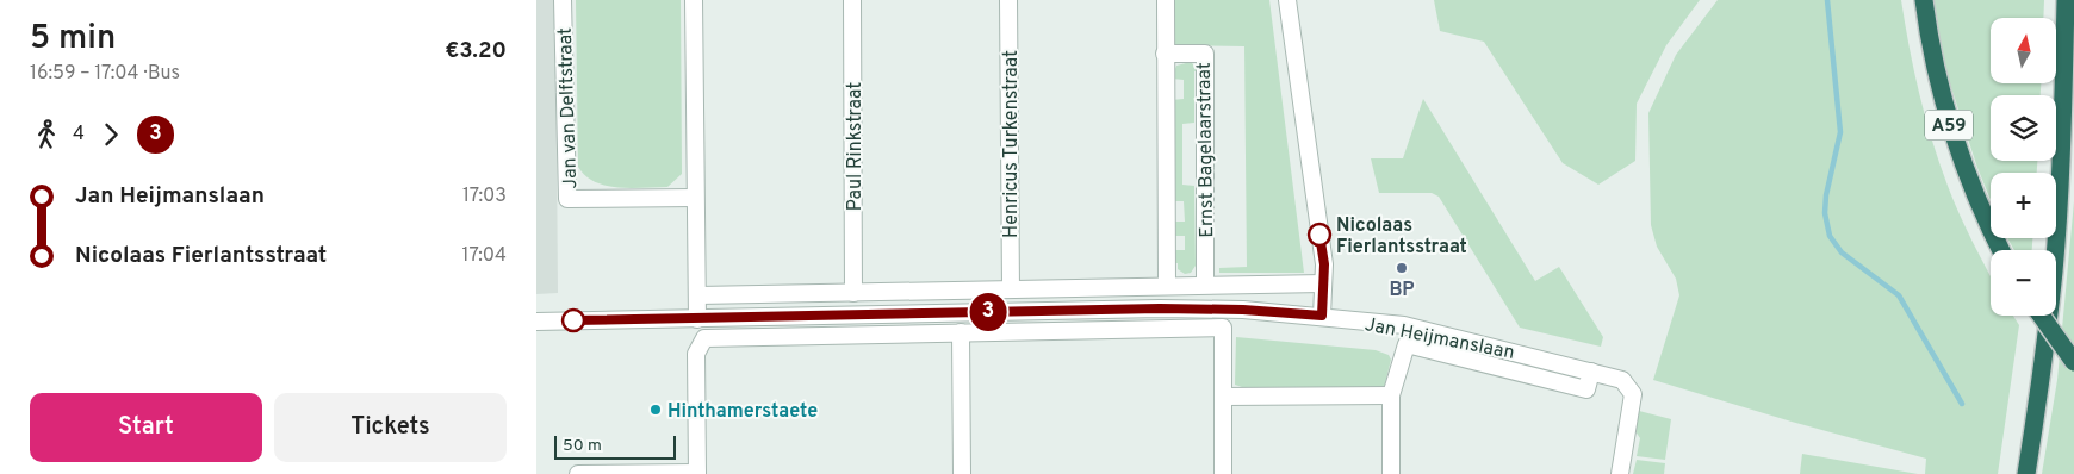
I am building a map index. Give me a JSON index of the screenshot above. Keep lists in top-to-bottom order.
{
  "streets": {
    "highway": ["A59"],
    "street": [
      "Jan van Delftstraat",
      "Henricus Turkenstraat",
      "Paul Rinkstraat",
      "Ernst Bagelaarstraat",
      "Jan Heijmanslaan"
    ]
  },
  "places": ["Nicolaas Fierlantsstraat", "BP", "Hinthamerstaete"],
  "lines": ["bus line 3"],
  "scale_bar": "50 m",
  "north": "top",
  "page": {
    "heading": ["5 min", "16:59 – 17:04 · Bus", "€3.20"],
    "on_map": "3",
    "map_buttons": ["+", "−"],
    "legs": ["4", "3"],
    "list": [
      {
        "name": "Jan Heijmanslaan",
        "value": "17:03"
      },
      {
        "name": "Nicolaas Fierlantsstraat",
        "value": "17:04"
      }
    ],
    "buttons": ["Start", "Tickets"],
    "scale": "50 m"
  }
}
